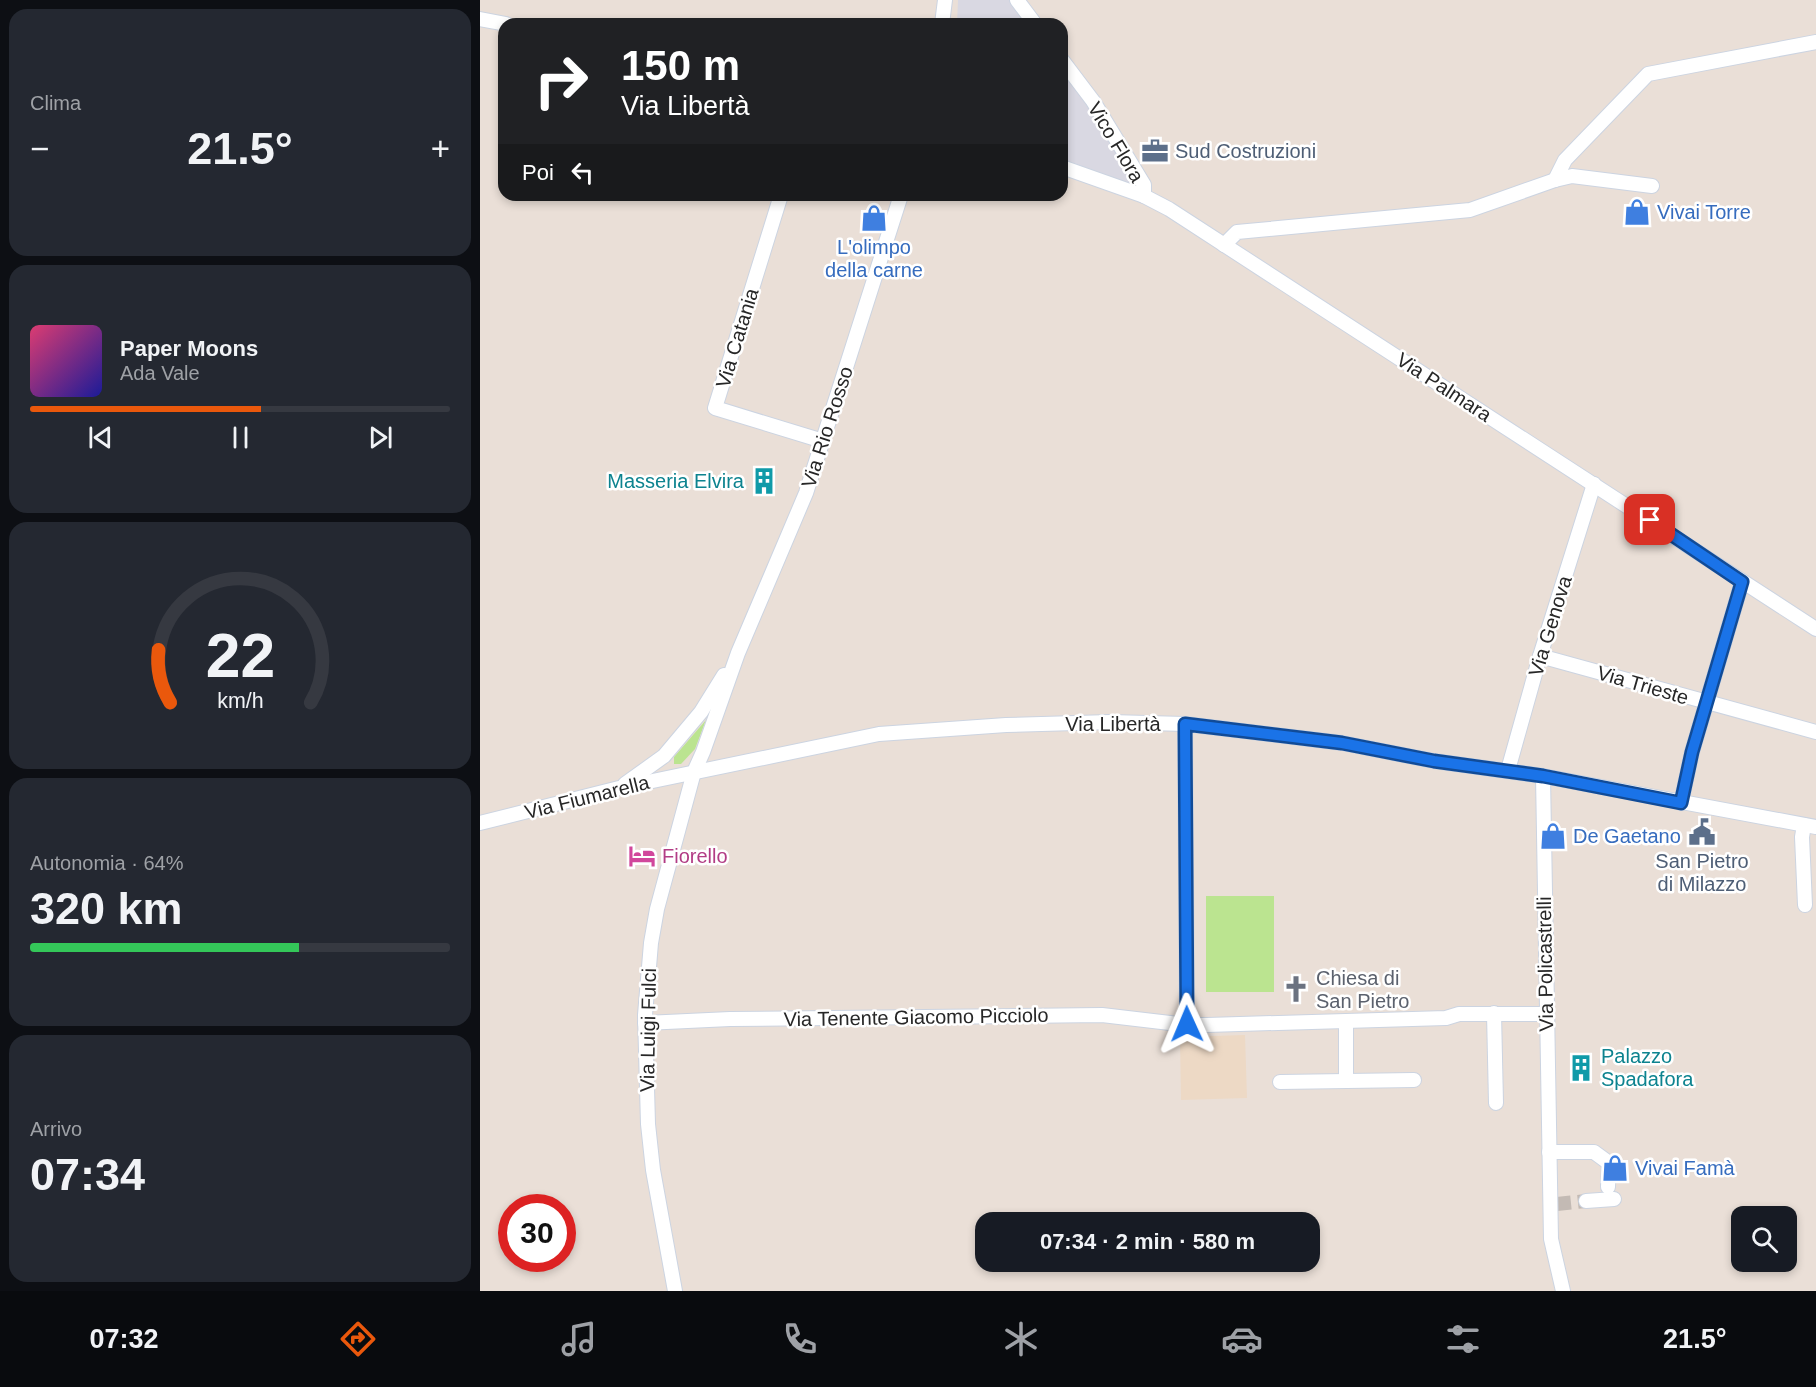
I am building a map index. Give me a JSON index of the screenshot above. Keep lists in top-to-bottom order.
{
  "streets": {
    "street": [
      "Vico Flora",
      "Via Catania",
      "Via Palmara",
      "Via Rio Rosso",
      "Via Genova",
      "Via Trieste",
      "Via Libertà",
      "Via Fiumarella",
      "Via Policastrelli",
      "Via Tenente Giacomo Picciolo",
      "Via Luigi Fulci"
    ]
  },
  "crossings": [
    ["Vico Flora", "Via Palmara"],
    ["Via Catania", "Via Rio Rosso"],
    ["Via Palmara", "Via Genova"],
    ["Via Rio Rosso", "Via Luigi Fulci"],
    ["Via Genova", "Via Trieste"],
    ["Via Genova", "Via Libertà"],
    ["Via Libertà", "Via Fiumarella"],
    ["Via Libertà", "Via Policastrelli"],
    ["Via Libertà", "Via Luigi Fulci"],
    ["Via Fiumarella", "Via Luigi Fulci"],
    ["Via Policastrelli", "Via Tenente Giacomo Picciolo"],
    ["Via Tenente Giacomo Picciolo", "Via Luigi Fulci"]
  ],
  "places": {
    "office": ["Sud Costruzioni"],
    "shop": [
      "Vivai Torre",
      "L'olimpo della carne",
      "De Gaetano",
      "Vivai Famà"
    ],
    "building": ["Masseria Elvira", "Palazzo Spadafora"],
    "public building": ["San Pietro di Milazzo"],
    "hotel": ["Fiorello"],
    "church": ["Chiesa di San Pietro"]
  },
  "page": {
    "tile": [
      "Clima",
      ["Autonomia · 64%", "320 km"],
      ["Arrivo", "07:34"]
    ],
    "turn": ["150 m", "Via Libertà"],
    "heat": ["−", "21.5°", "+"],
    "then": "Poi",
    "song": ["Paper Moons", "Ada Vale"],
    "limit": "30",
    "trip": "07:34 · 2 min · 580 m",
    "tabs": ["07:32", "21.5°"],
    "gauge": ["22", "km/h"]
  }
}
